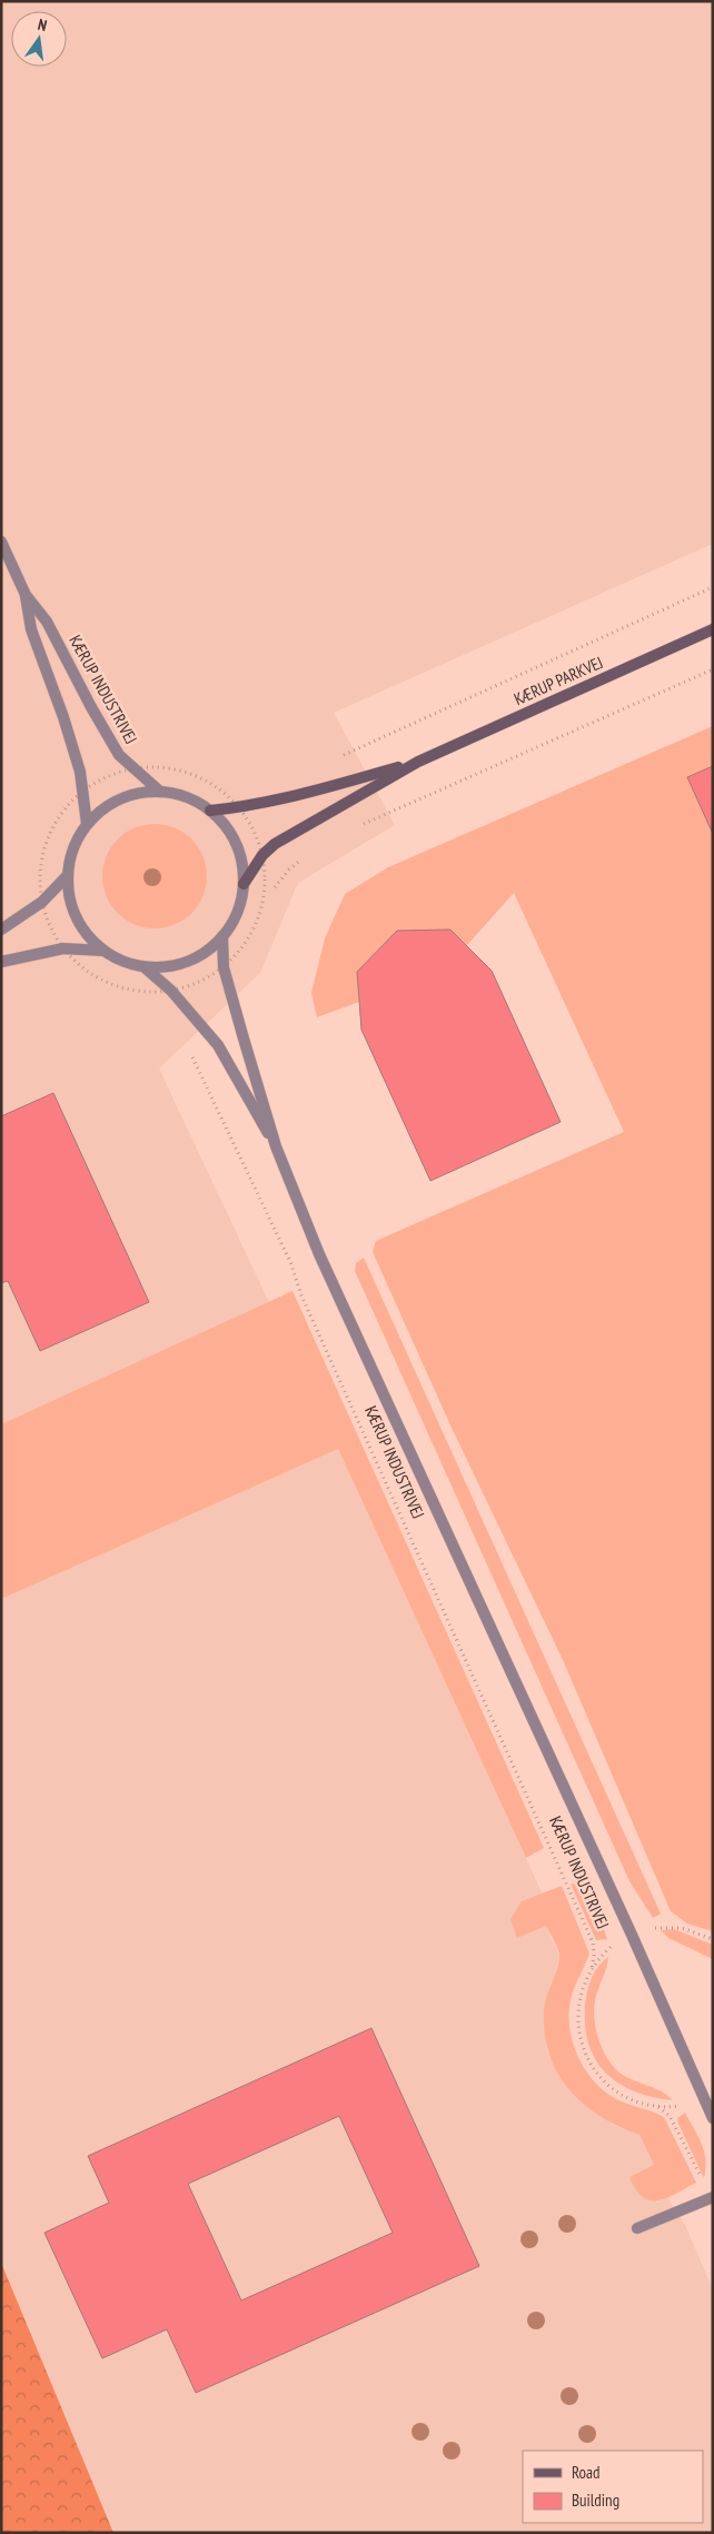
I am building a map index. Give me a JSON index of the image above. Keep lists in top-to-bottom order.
{
  "streets": {
    "street": ["KÆRUP PARKVEJ", "KÆRUP INDUSTRIVEJ"]
  },
  "crossings": [
    ["KÆRUP PARKVEJ", "KÆRUP INDUSTRIVEJ"]
  ],
  "legend": ["Road", "Building"],
  "north": "top"
}
